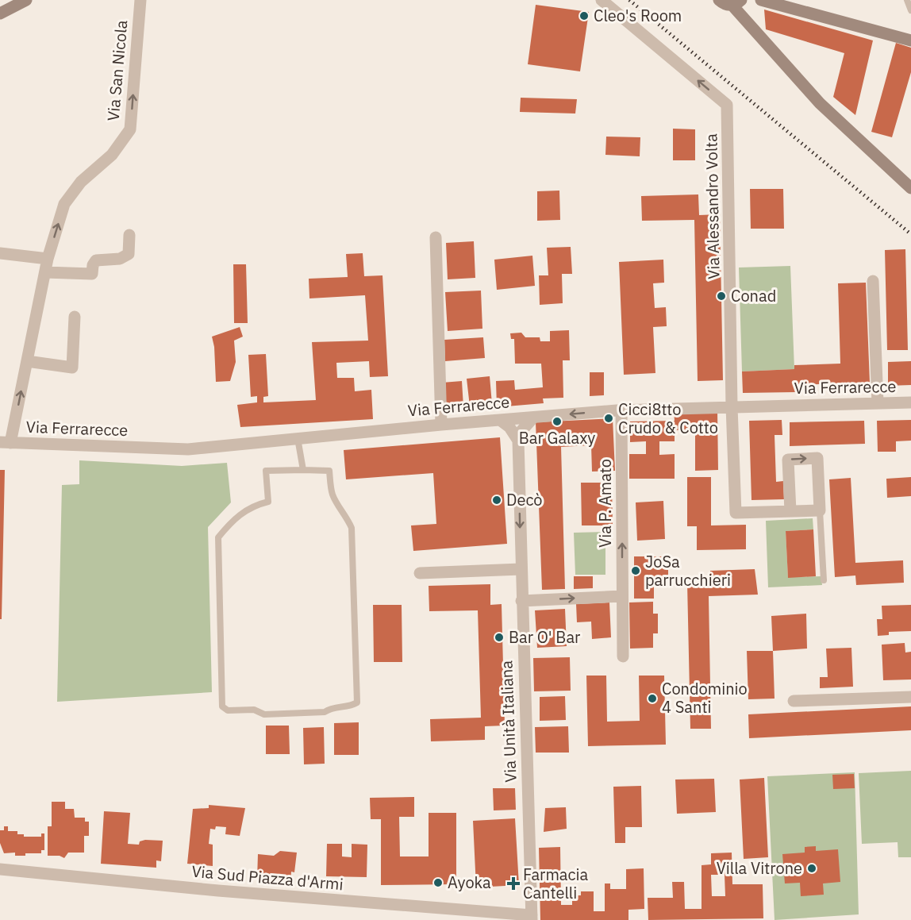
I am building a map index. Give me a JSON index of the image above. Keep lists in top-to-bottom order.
{
  "streets": {
    "street": [
      "Via San Nicola",
      "Via Alessandro Volta",
      "Via Ferrarecce",
      "Via P. Amato",
      "Via Unità Italiana",
      "Via Sud Piazza d'Armi"
    ]
  },
  "crossings": [
    ["Via San Nicola", "Via Ferrarecce"],
    ["Via Alessandro Volta", "Via Ferrarecce"],
    ["Via Ferrarecce", "Via P. Amato"],
    ["Via Unità Italiana", "Via Sud Piazza d'Armi"]
  ],
  "one_way": ["Via San Nicola", "Via P. Amato"],
  "places": {
    "other": [
      "Cleo's Room",
      "Conad",
      "Cicci8tto Crudo & Cotto",
      "Bar Galaxy",
      "Decò",
      "JoSa parrucchieri",
      "Bar O' Bar",
      "Condominio 4 Santi",
      "Villa Vitrone",
      "Ayoka"
    ],
    "health": ["Farmacia Cantelli"]
  }
}
